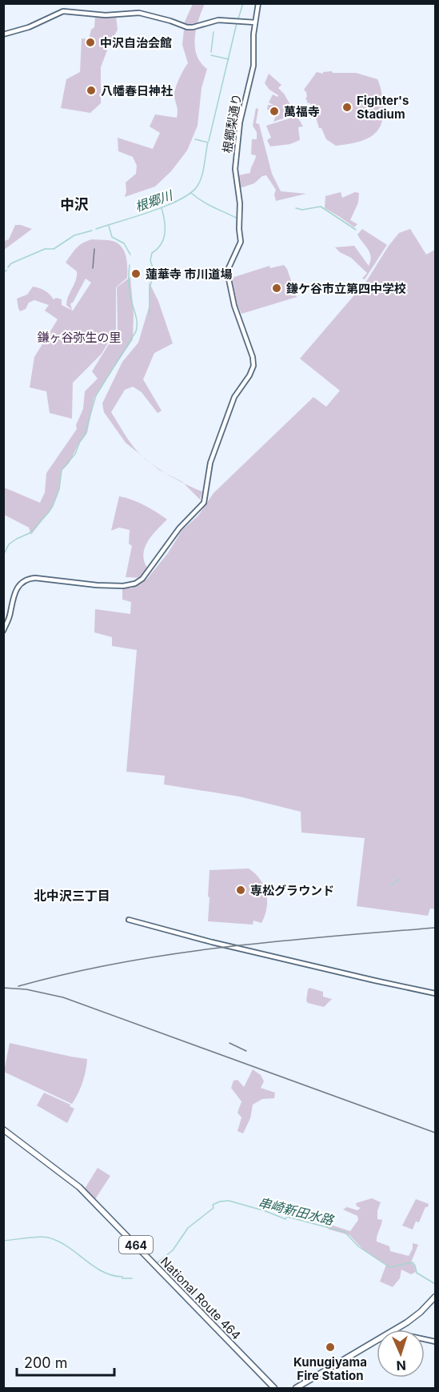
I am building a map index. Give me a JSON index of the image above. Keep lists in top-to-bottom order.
{
  "streets": {
    "highway": ["464", "National Route 464"],
    "street": ["根郷梨通り"]
  },
  "districts": ["中沢", "北中沢三丁目"],
  "water": ["根郷川", "串崎新田水路"],
  "parks": ["鎌ヶ谷弥生の里"],
  "places": [
    "中沢自治会館",
    "八幡春日神社",
    "Fighter's Stadium",
    "萬福寺",
    "蓮華寺 市川道場",
    "鎌ケ谷市立第四中学校",
    "専松グラウンド",
    "Kunugiyama Fire Station"
  ],
  "scale_bar": "200 m",
  "north": "bottom"
}
